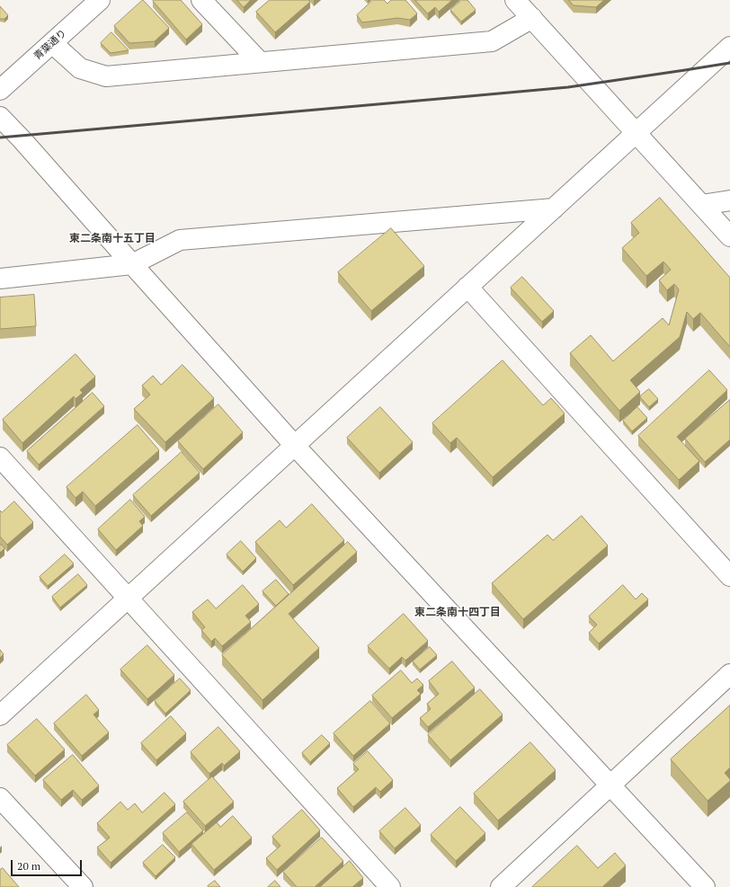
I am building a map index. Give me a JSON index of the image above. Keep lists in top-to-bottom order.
{
  "streets": {
    "street": ["青葉通り"]
  },
  "districts": ["東二条南十五丁目", "東二条南十四丁目"],
  "scale_bar": "20 m"
}
